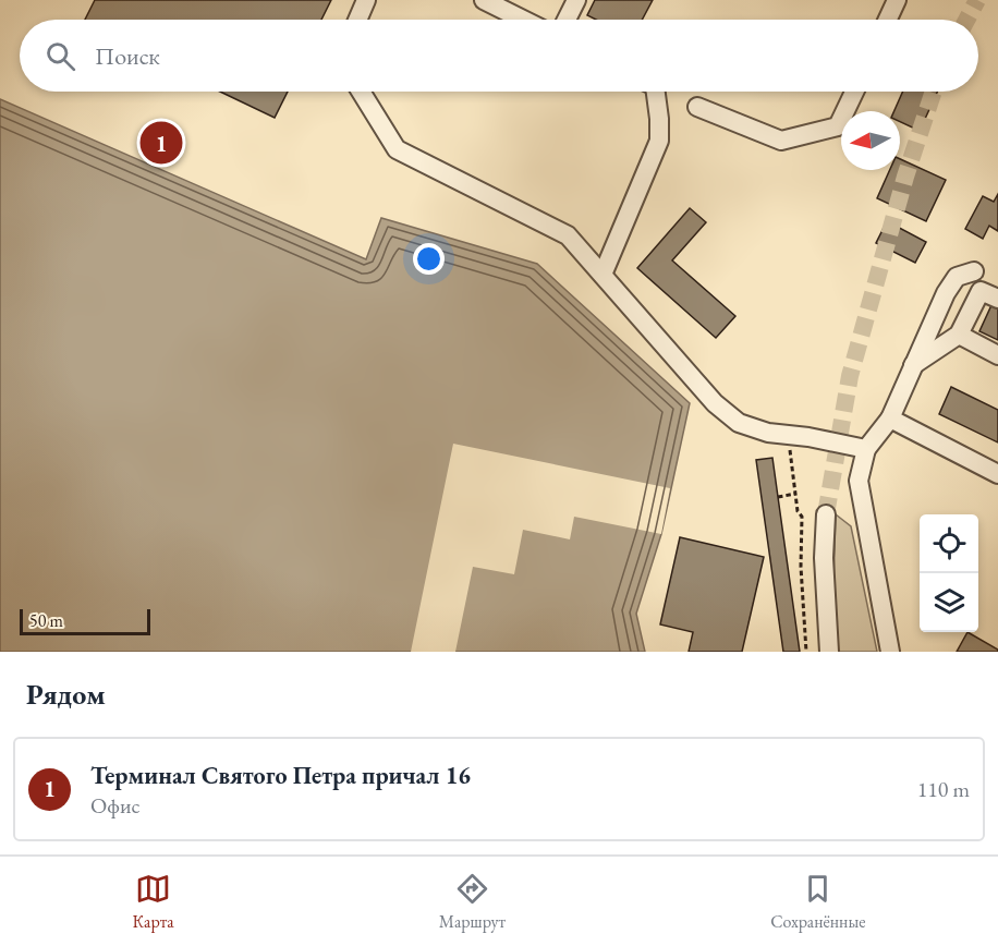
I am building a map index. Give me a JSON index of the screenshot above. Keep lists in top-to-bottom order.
{
  "scale_bar": "50 m",
  "north": "left",
  "page": {
    "search": "Поиск",
    "pins": "1",
    "scale": "50 m",
    "heading": "Рядом",
    "list": [
      {
        "mark": "1",
        "name": "Терминал Святого Петра причал 16",
        "note": "Офис",
        "value": "110 m"
      }
    ],
    "nav": ["Карта", "Маршрут", "Сохранённые"]
  }
}
